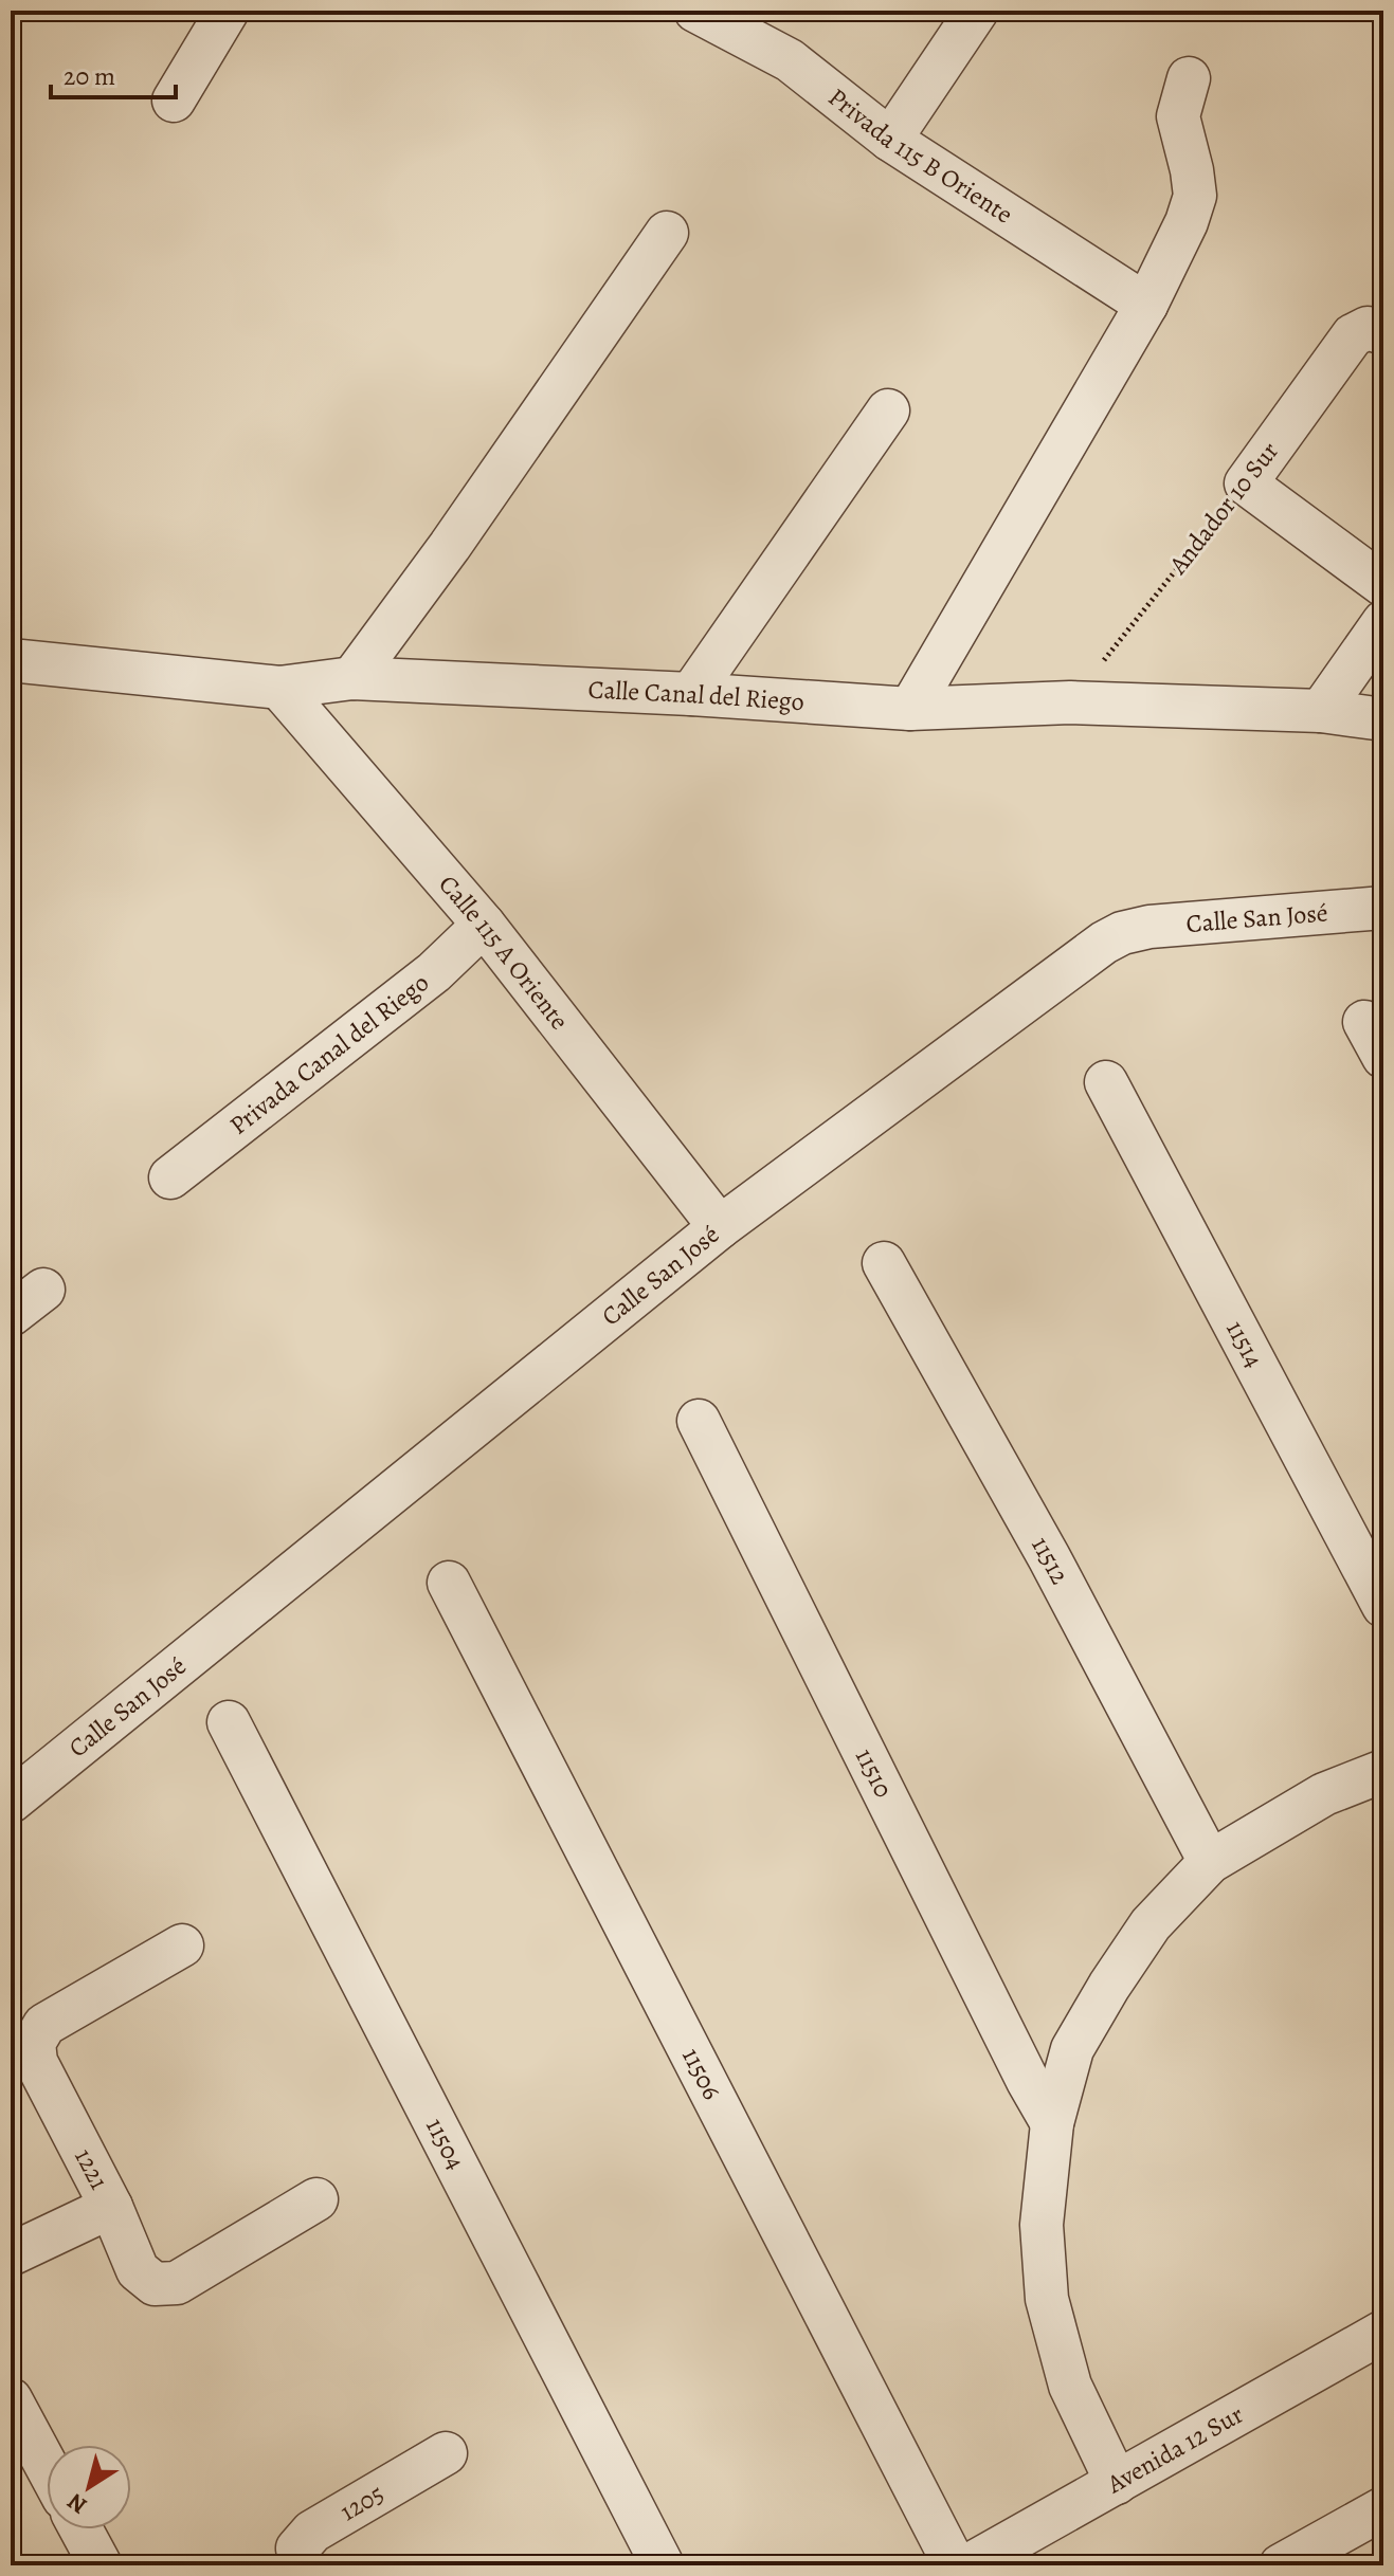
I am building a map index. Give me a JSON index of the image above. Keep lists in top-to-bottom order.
{
  "streets": {
    "street": [
      "Privada 115 B Oriente",
      "Andador 10 Sur",
      "Calle Canal del Riego",
      "Calle San José",
      "Calle 115 A Oriente",
      "Privada Canal del Riego",
      "11514",
      "11512",
      "11510",
      "11506",
      "11504",
      "1221",
      "Avenida 12 Sur",
      "1205"
    ]
  },
  "crossings": [
    ["Andador 10 Sur", "Calle Canal del Riego"],
    ["Calle Canal del Riego", "Calle 115 A Oriente"],
    ["Calle San José", "Calle 115 A Oriente"],
    ["Calle 115 A Oriente", "Privada Canal del Riego"]
  ],
  "scale_bar": "20 m",
  "north": "bottom left"
}
